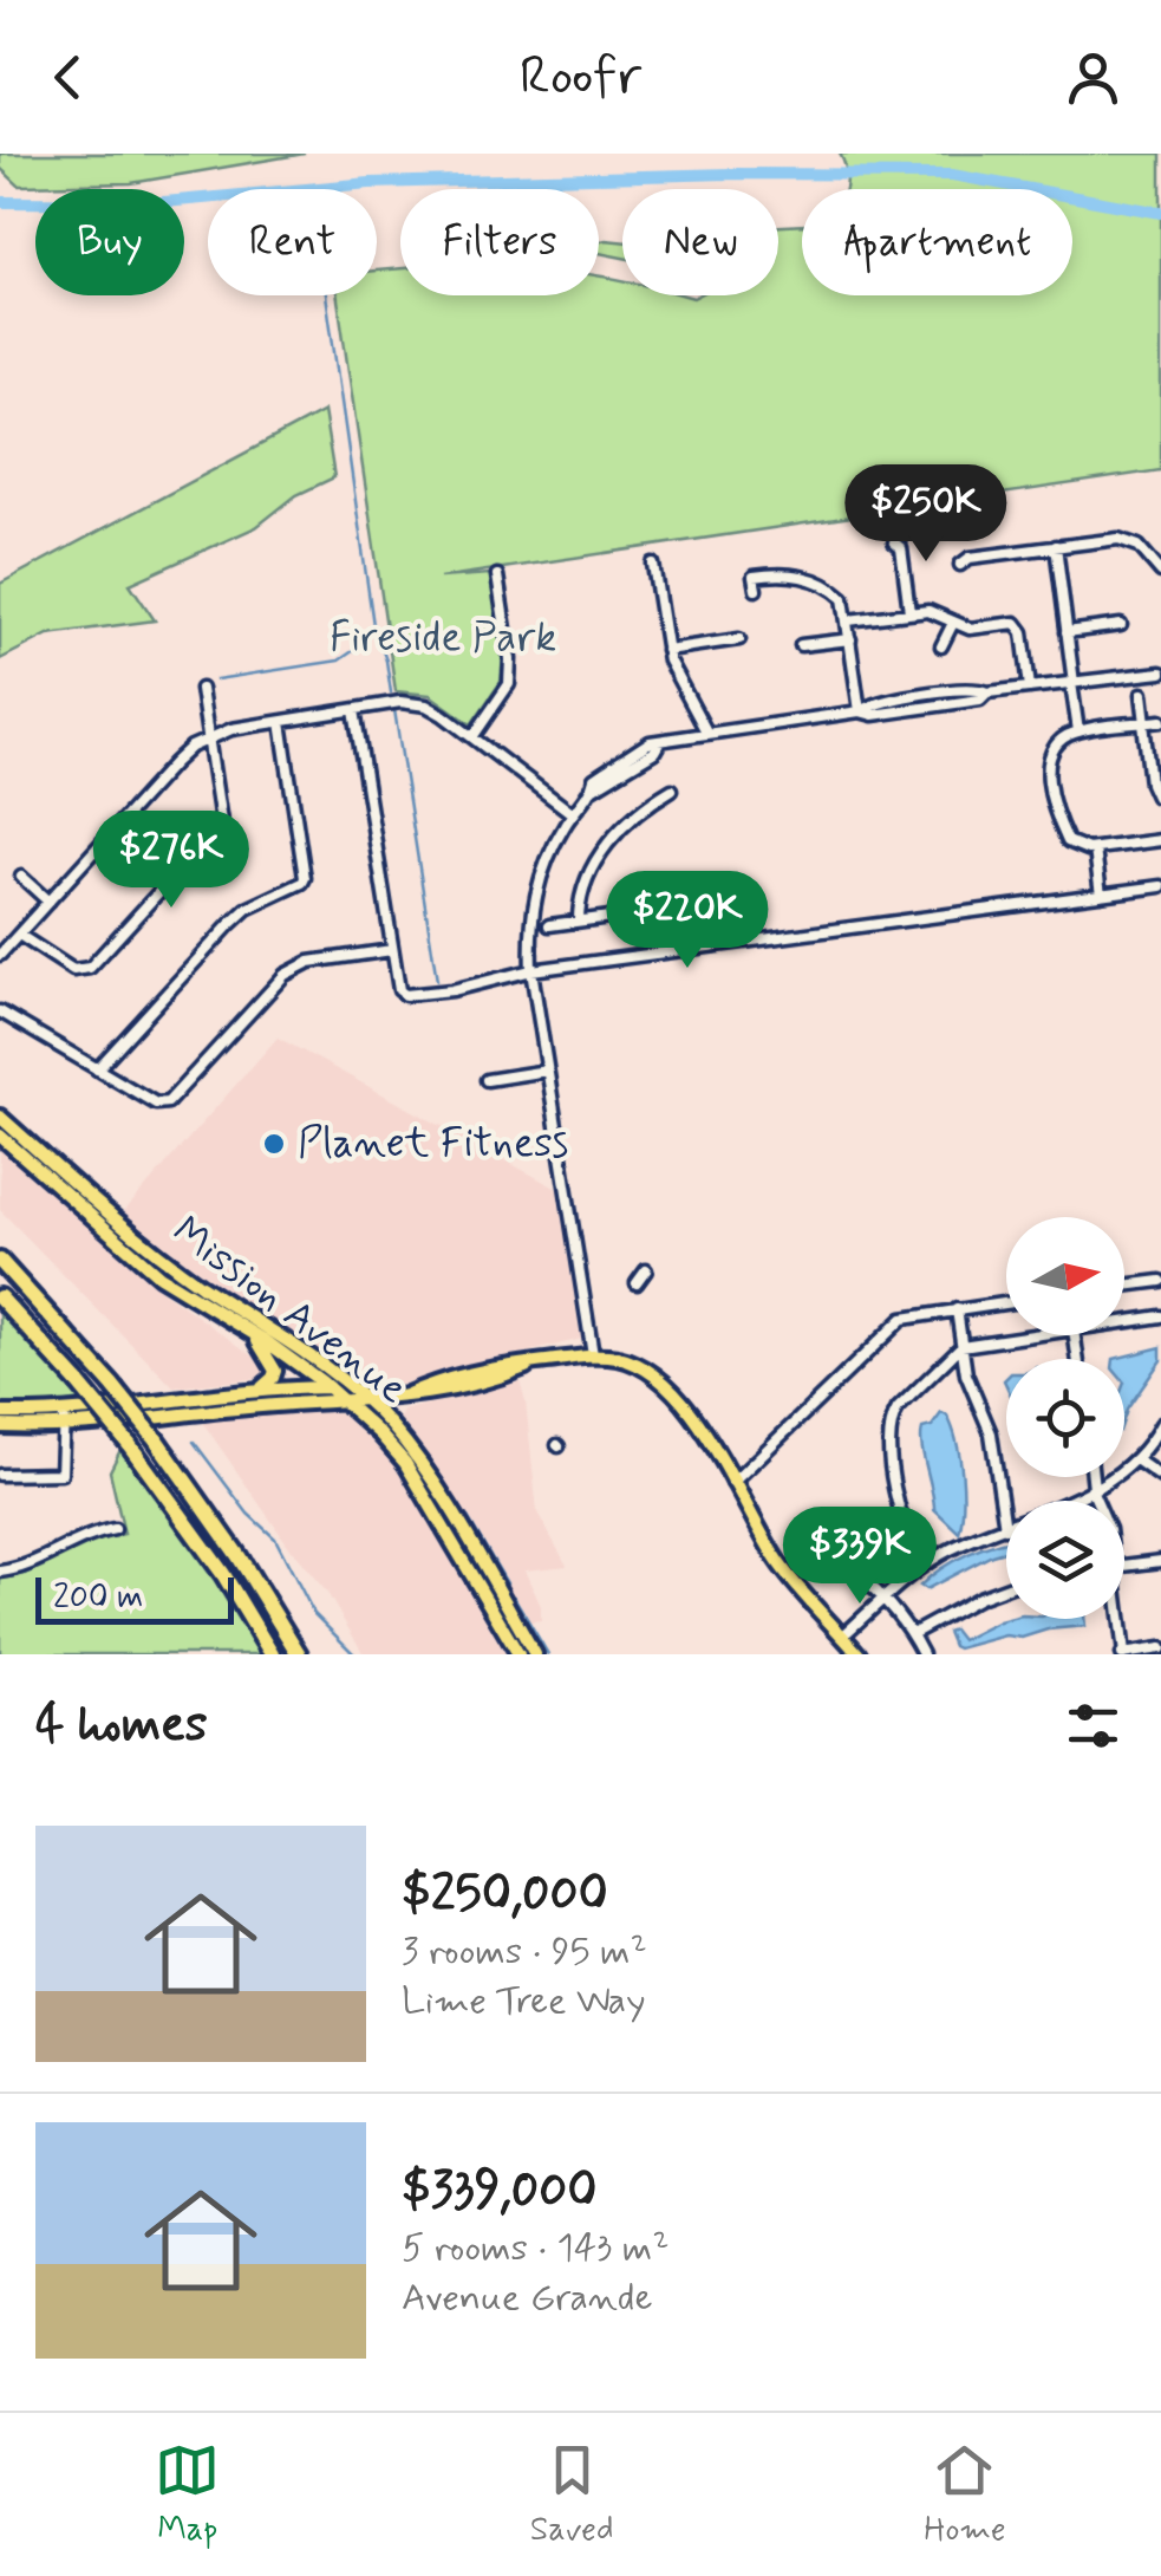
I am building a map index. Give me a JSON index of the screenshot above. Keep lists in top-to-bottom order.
{
  "streets": {
    "main road": ["Mission Avenue"]
  },
  "parks": ["Fireside Park"],
  "places": ["Planet Fitness"],
  "scale_bar": "200 m",
  "north": "right",
  "page": {
    "header": "Roofr",
    "chip": [
      "Buy",
      "Rent",
      "Filters",
      "New",
      "Apartment"
    ],
    "price": [
      "$250K",
      "$276K",
      "$220K",
      "$339K"
    ],
    "scale": "200 m",
    "heading": "4 homes",
    "list": [
      {
        "name": "$250,000",
        "note": "3 rooms · 95 m² · Lime Tree Way"
      },
      {
        "name": "$339,000",
        "note": "5 rooms · 143 m² · Avenue Grande"
      }
    ],
    "tabs": ["Map", "Saved", "Home"]
  }
}
